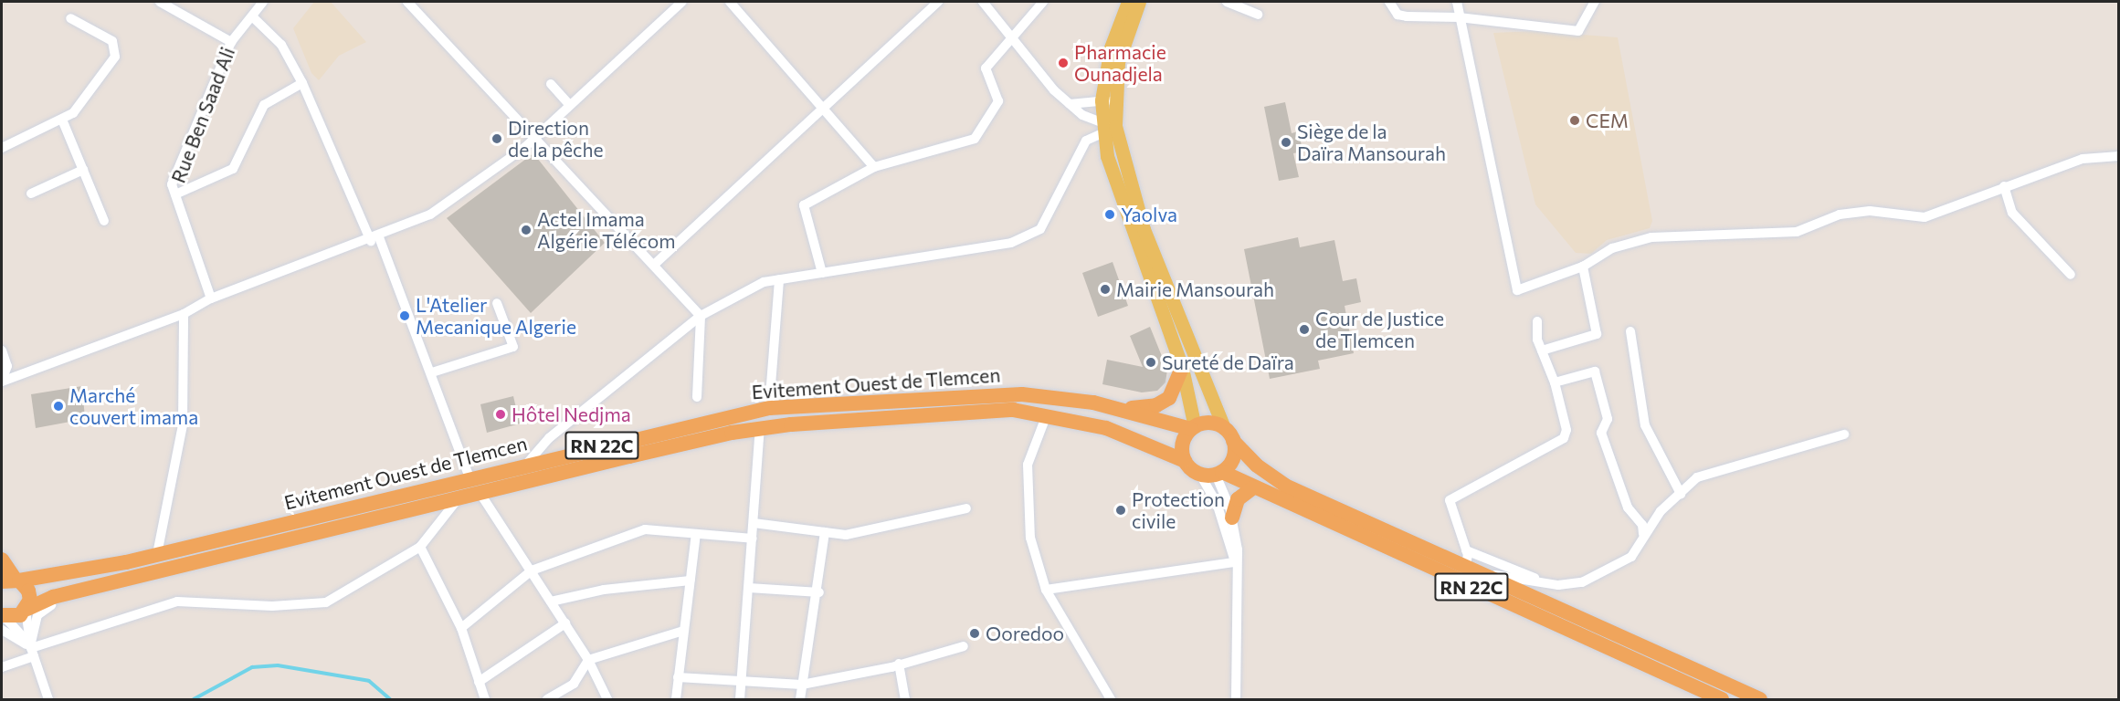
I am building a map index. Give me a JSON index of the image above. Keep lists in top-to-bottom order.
{
  "streets": {
    "highway": ["Evitement Ouest de Tlemcen", "RN 22C"],
    "street": ["Rue Ben Saad Ali"]
  },
  "crossings": [
    ["Evitement Ouest de Tlemcen", "RN 22C"]
  ],
  "places": [
    "Pharmacie Ounadjela",
    "CEM",
    "Direction de la pêche",
    "Siège de la Daïra Mansourah",
    "Yaolva",
    "Actel Imama Algérie Télécom",
    "Mairie Mansourah",
    "L'Atelier Mecanique Algerie",
    "Cour de Justice de Tlemcen",
    "Sureté de Daïra",
    "Marché couvert imama",
    "Hôtel Nedjma",
    "Protection civile",
    "Ooredoo"
  ]
}
